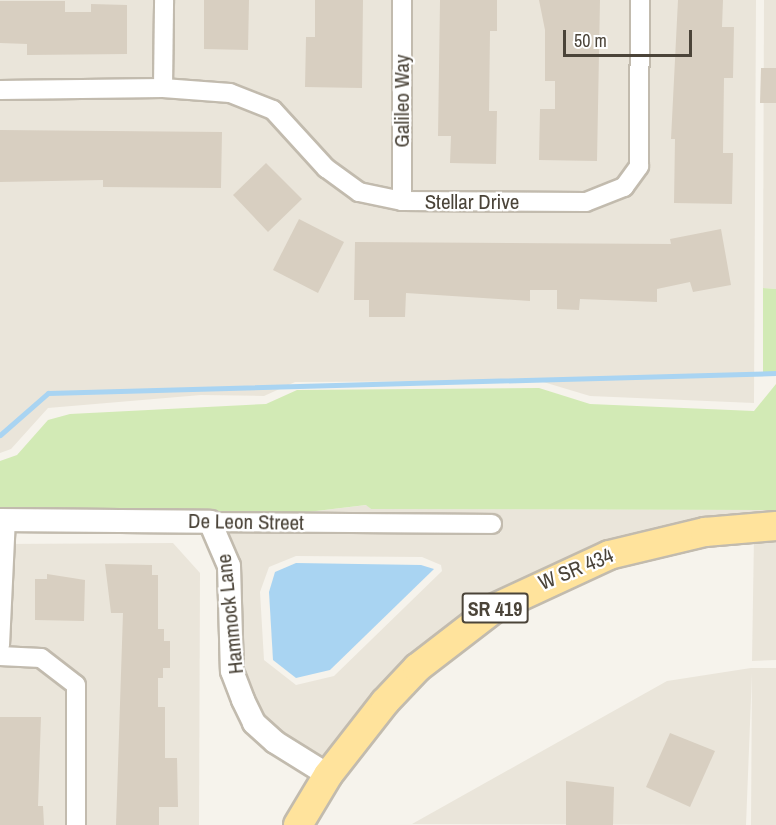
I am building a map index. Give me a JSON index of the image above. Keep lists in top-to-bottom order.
{
  "streets": {
    "main road": ["W SR 434", "SR 419"],
    "street": [
      "Galileo Way",
      "Stellar Drive",
      "De Leon Street",
      "Hammock Lane"
    ]
  },
  "crossings": [
    ["Galileo Way", "Stellar Drive"],
    ["De Leon Street", "Hammock Lane"],
    ["W SR 434", "Hammock Lane"]
  ],
  "scale_bar": "50 m"
}
